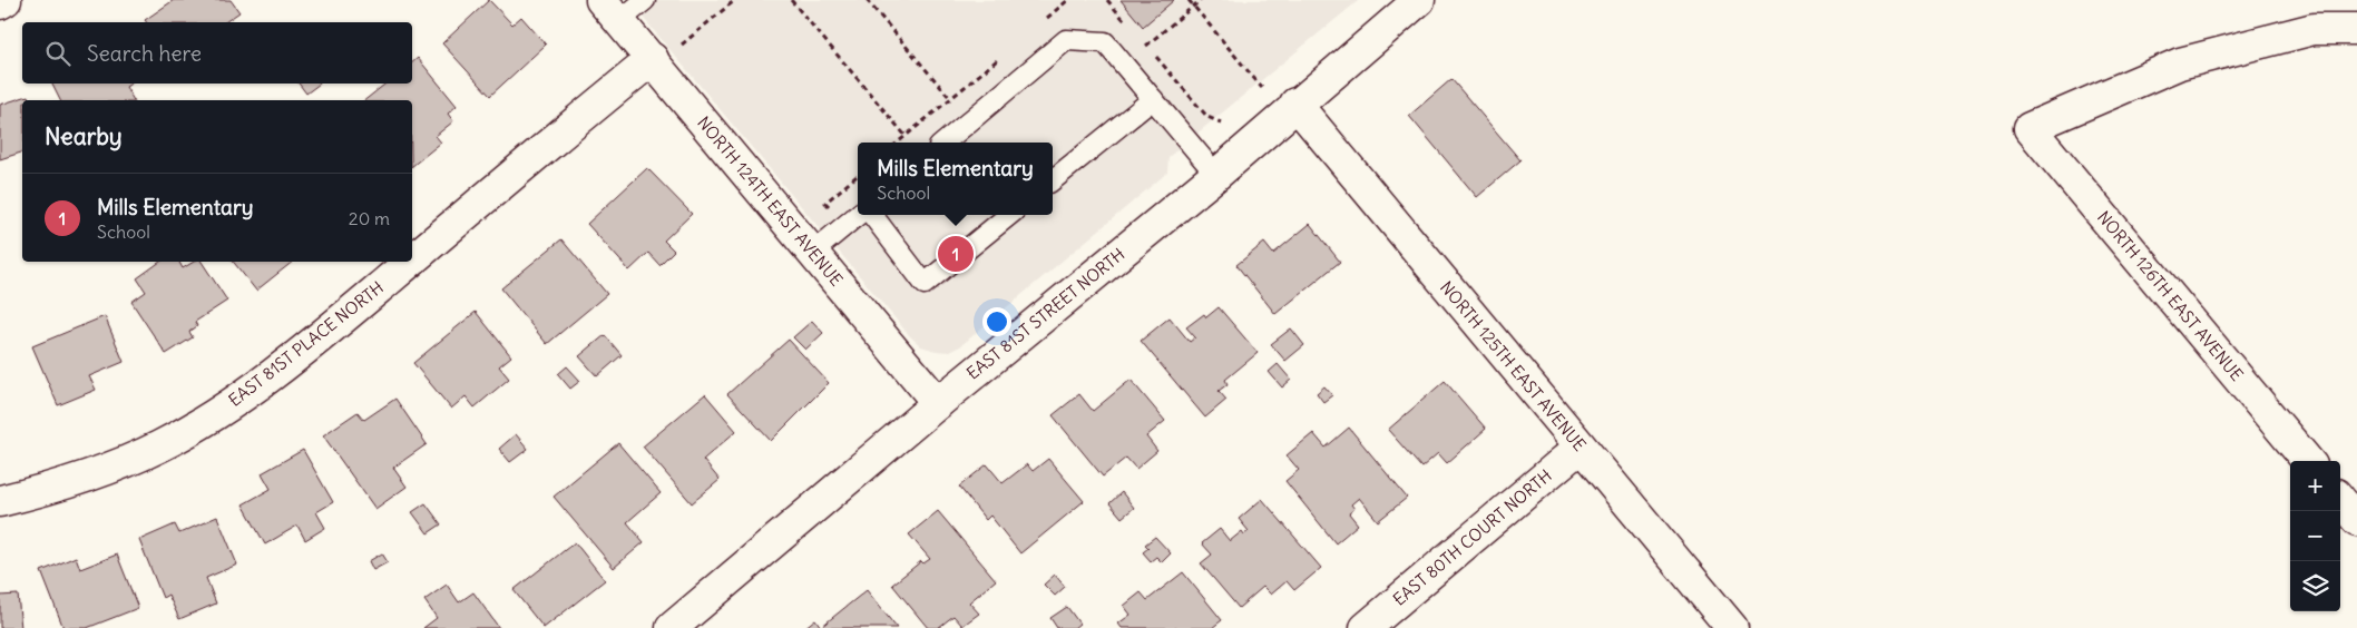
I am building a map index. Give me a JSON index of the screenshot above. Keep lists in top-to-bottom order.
{
  "streets": {
    "street": [
      "NORTH 124TH EAST AVENUE",
      "NORTH 126TH EAST AVENUE",
      "EAST 81ST STREET NORTH",
      "EAST 81ST PLACE NORTH",
      "NORTH 125TH EAST AVENUE",
      "EAST 80TH COURT NORTH"
    ]
  },
  "crossings": [
    ["NORTH 124TH EAST AVENUE", "EAST 81ST STREET NORTH"],
    ["NORTH 124TH EAST AVENUE", "EAST 81ST PLACE NORTH"],
    ["EAST 81ST STREET NORTH", "NORTH 125TH EAST AVENUE"],
    ["NORTH 125TH EAST AVENUE", "EAST 80TH COURT NORTH"]
  ],
  "page": {
    "search": "Search here",
    "heading": "Nearby",
    "popup": ["Mills Elementary", "School"],
    "list": [
      {
        "mark": "1",
        "name": "Mills Elementary",
        "note": "School",
        "value": "20 m"
      }
    ],
    "pins": "1",
    "map_buttons": ["+", "−"]
  }
}
